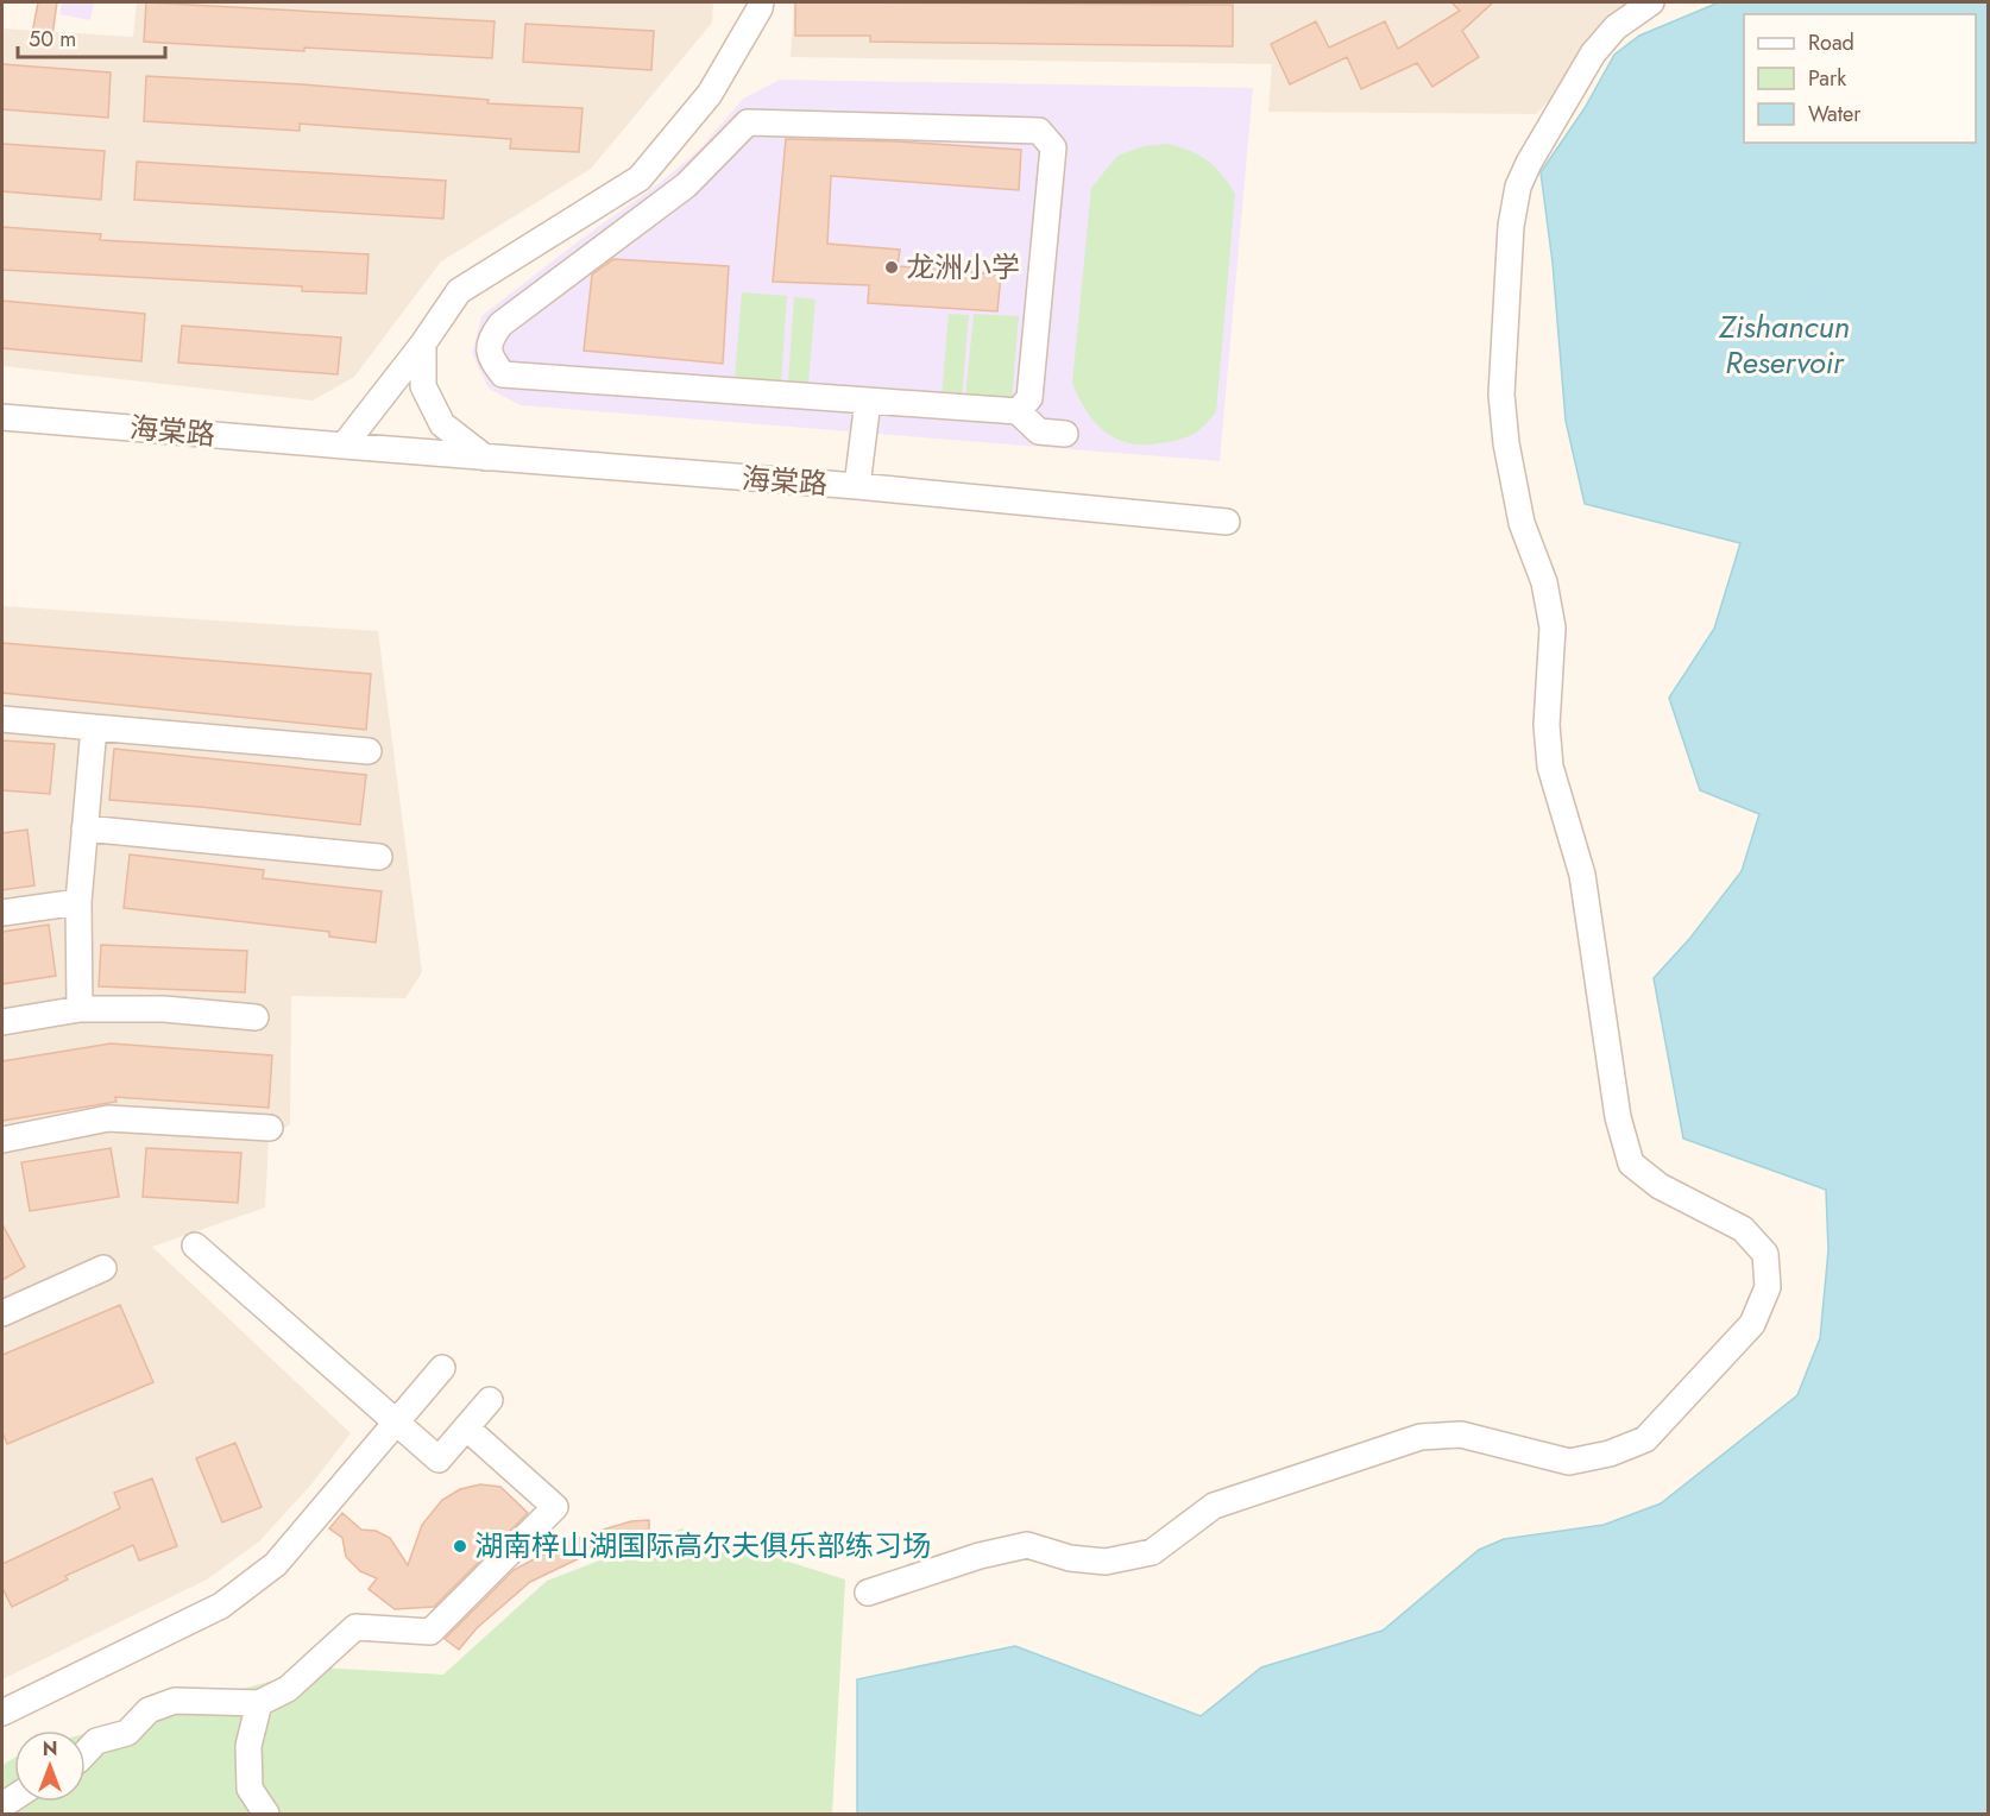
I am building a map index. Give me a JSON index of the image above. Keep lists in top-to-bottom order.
{
  "streets": {
    "street": ["海棠路"]
  },
  "water": ["Zishancun Reservoir"],
  "places": ["龙洲小学", "湖南梓山湖国际高尔夫俱乐部练习场"],
  "legend": ["Road", "Park", "Water"],
  "scale_bar": "50 m",
  "north": "top"
}
